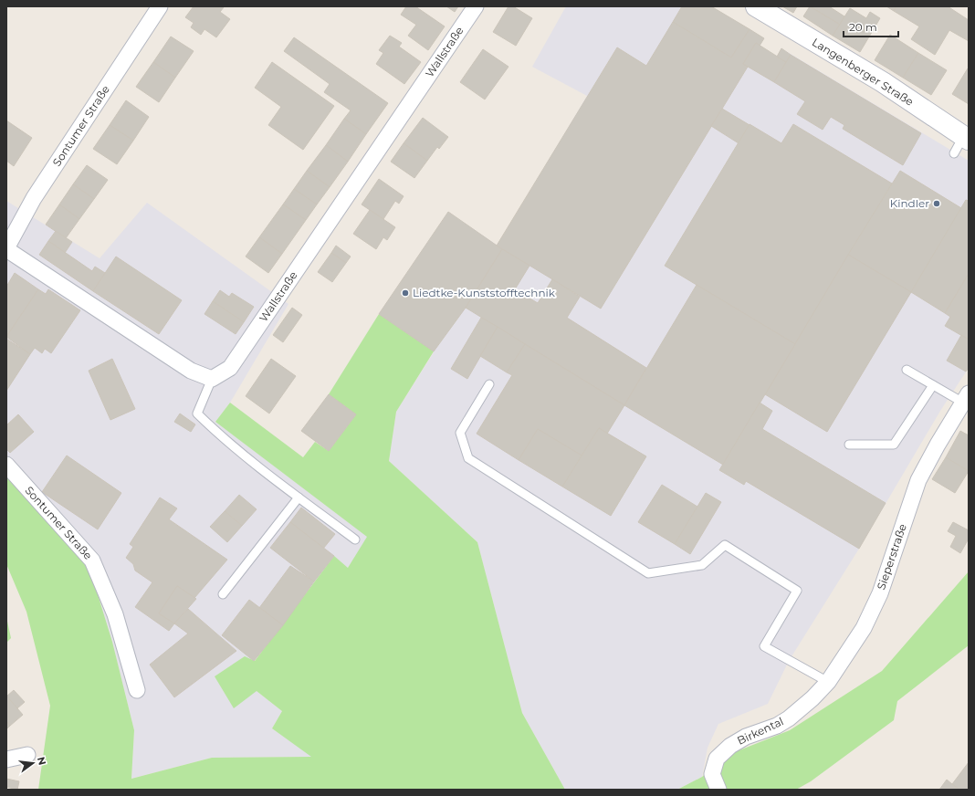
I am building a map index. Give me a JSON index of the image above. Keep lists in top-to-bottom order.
{
  "streets": {
    "main road": ["Langenberger Straße"],
    "street": [
      "Wallstraße",
      "Sontumer Straße",
      "Sieperstraße",
      "Birkental"
    ]
  },
  "crossings": [
    ["Sieperstraße", "Birkental"]
  ],
  "places": ["Kindler", "Liedtke-Kunststofftechnik"],
  "scale_bar": "20 m",
  "north": "right"
}
